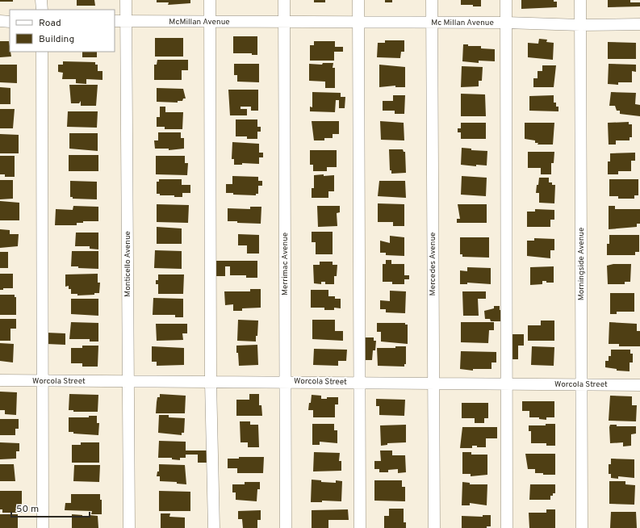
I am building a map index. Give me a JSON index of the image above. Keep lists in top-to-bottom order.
{
  "streets": {
    "street": [
      "McMillan Avenue",
      "Mc Millan Avenue",
      "Monticello Avenue",
      "Merrimac Avenue",
      "Mercedes Avenue",
      "Morningside Avenue",
      "Worcola Street"
    ]
  },
  "crossings": [
    ["McMillan Avenue", "Mc Millan Avenue"],
    ["McMillan Avenue", "Monticello Avenue"],
    ["McMillan Avenue", "Merrimac Avenue"],
    ["Mc Millan Avenue", "Merrimac Avenue"],
    ["Mc Millan Avenue", "Mercedes Avenue"],
    ["Mc Millan Avenue", "Morningside Avenue"],
    ["Monticello Avenue", "Worcola Street"],
    ["Merrimac Avenue", "Worcola Street"],
    ["Mercedes Avenue", "Worcola Street"],
    ["Morningside Avenue", "Worcola Street"]
  ],
  "legend": ["Road", "Building"],
  "scale_bar": "50 m"
}
